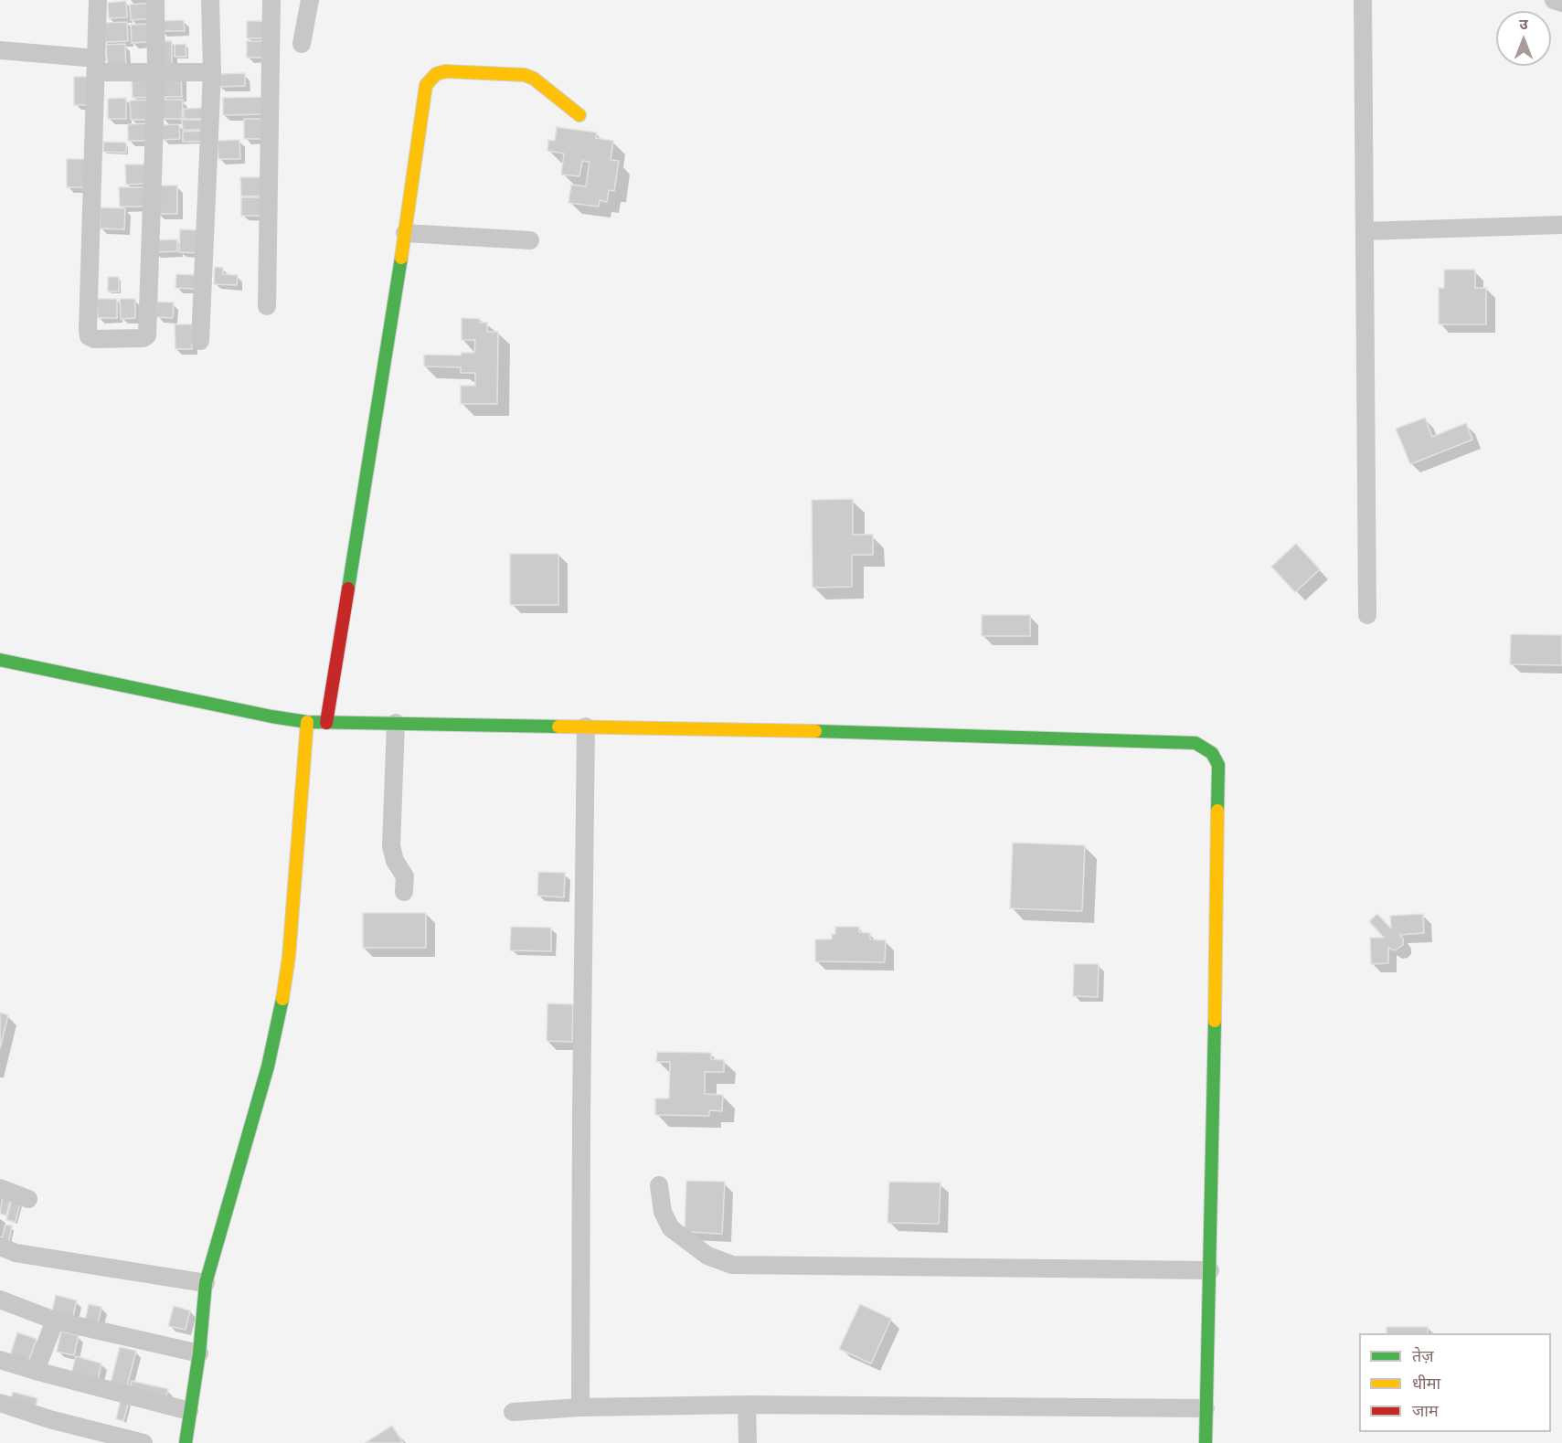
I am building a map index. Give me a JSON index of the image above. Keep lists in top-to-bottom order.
{
  "legend": ["तेज़", "धीमा", "जाम"],
  "north": "top"
}
